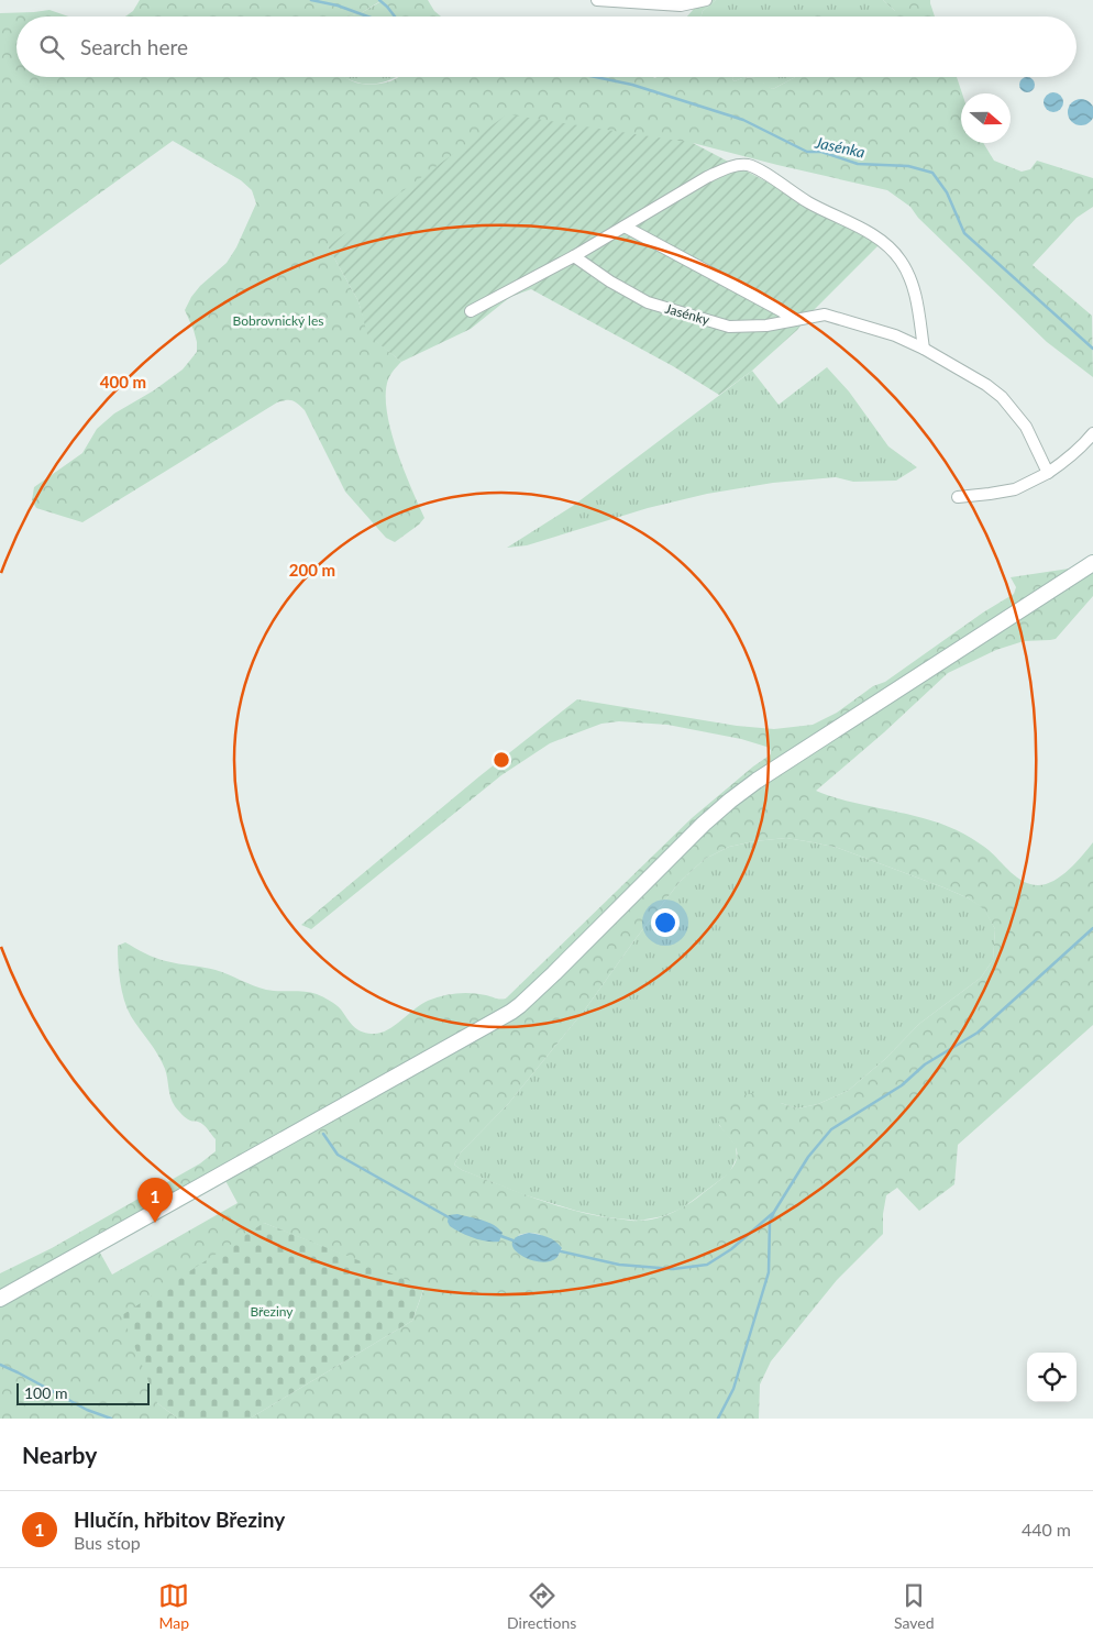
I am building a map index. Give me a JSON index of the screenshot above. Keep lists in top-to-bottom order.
{
  "streets": {
    "street": ["Jasénky"]
  },
  "water": ["Jasénka"],
  "parks": ["Bobrovnický les", "Březiny"],
  "scale_bar": "100 m",
  "north": "right",
  "page": {
    "search": "Search here",
    "pins": "1",
    "scale": "100 m",
    "heading": "Nearby",
    "list": [
      {
        "mark": "1",
        "name": "Hlučín, hřbitov Březiny",
        "note": "Bus stop",
        "value": "440 m"
      }
    ],
    "nav": ["Map", "Directions", "Saved"]
  },
  "rings": ["400 m", "200 m"]
}
